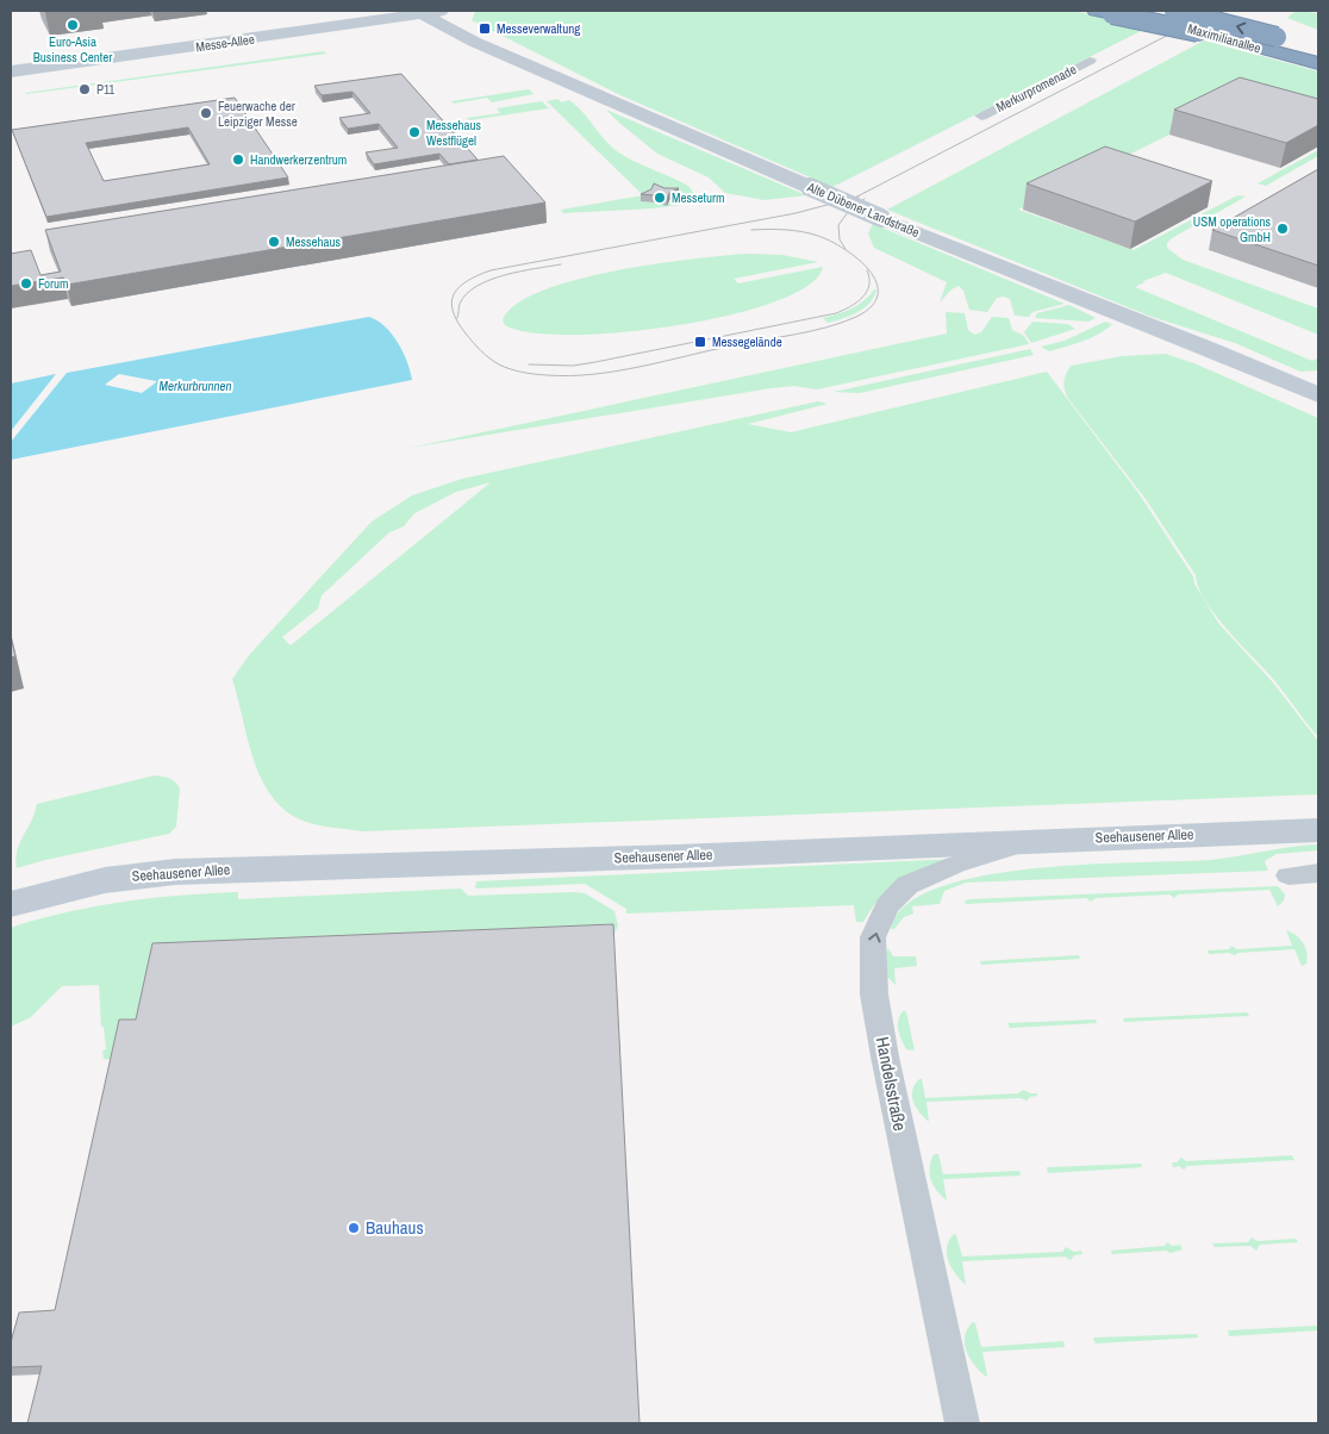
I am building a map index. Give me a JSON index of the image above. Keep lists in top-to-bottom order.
{
  "streets": {
    "highway": ["Maximilianallee"],
    "main road": ["Messe-Allee", "Alte Dübener Landstraße", "Seehausener Allee"],
    "street": ["Merkurpromenade", "Handelsstraße"]
  },
  "crossings": [
    ["Messe-Allee", "Alte Dübener Landstraße"],
    ["Seehausener Allee", "Handelsstraße"]
  ],
  "one_way": ["Handelsstraße"],
  "water": ["Merkurbrunnen"],
  "places": {
    "other": [
      "Euro-Asia Business Center",
      "P11",
      "Feuerwache der Leipziger Messe",
      "Messehaus Westflügel",
      "Handwerkerzentrum",
      "Messeturm",
      "USM operations GmbH",
      "Messehaus",
      "Forum",
      "Bauhaus"
    ],
    "transit": ["Messeverwaltung", "Messegelände"]
  }
}
